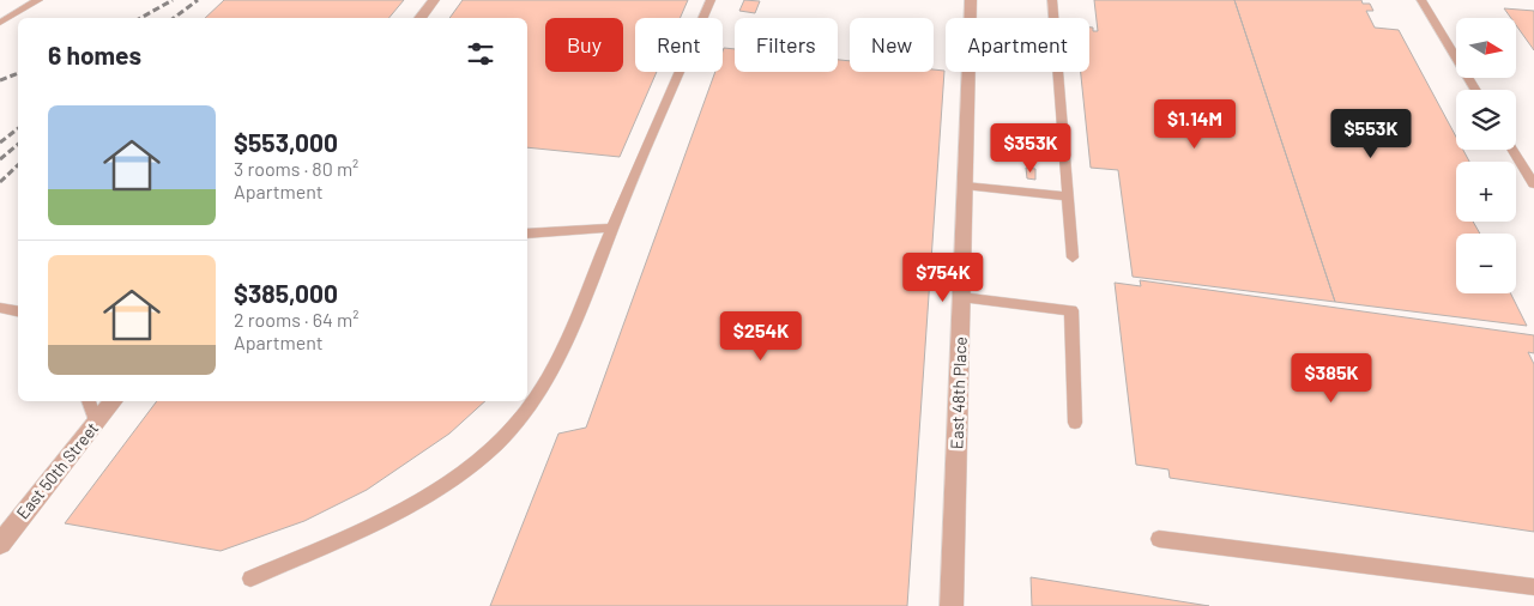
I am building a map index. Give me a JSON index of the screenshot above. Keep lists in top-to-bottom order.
{
  "streets": {
    "street": ["East 48th Place", "East 50th Street"]
  },
  "north": "right",
  "page": {
    "map_buttons": ["+", "−"],
    "chip": [
      "Buy",
      "Rent",
      "Filters",
      "New",
      "Apartment"
    ],
    "heading": "6 homes",
    "list": [
      {
        "name": "$553,000",
        "note": "3 rooms · 80 m² · Apartment"
      },
      {
        "name": "$385,000",
        "note": "2 rooms · 64 m² · Apartment"
      }
    ],
    "price": [
      "$1.14M",
      "$553K",
      "$353K",
      "$754K",
      "$254K",
      "$385K"
    ]
  }
}
